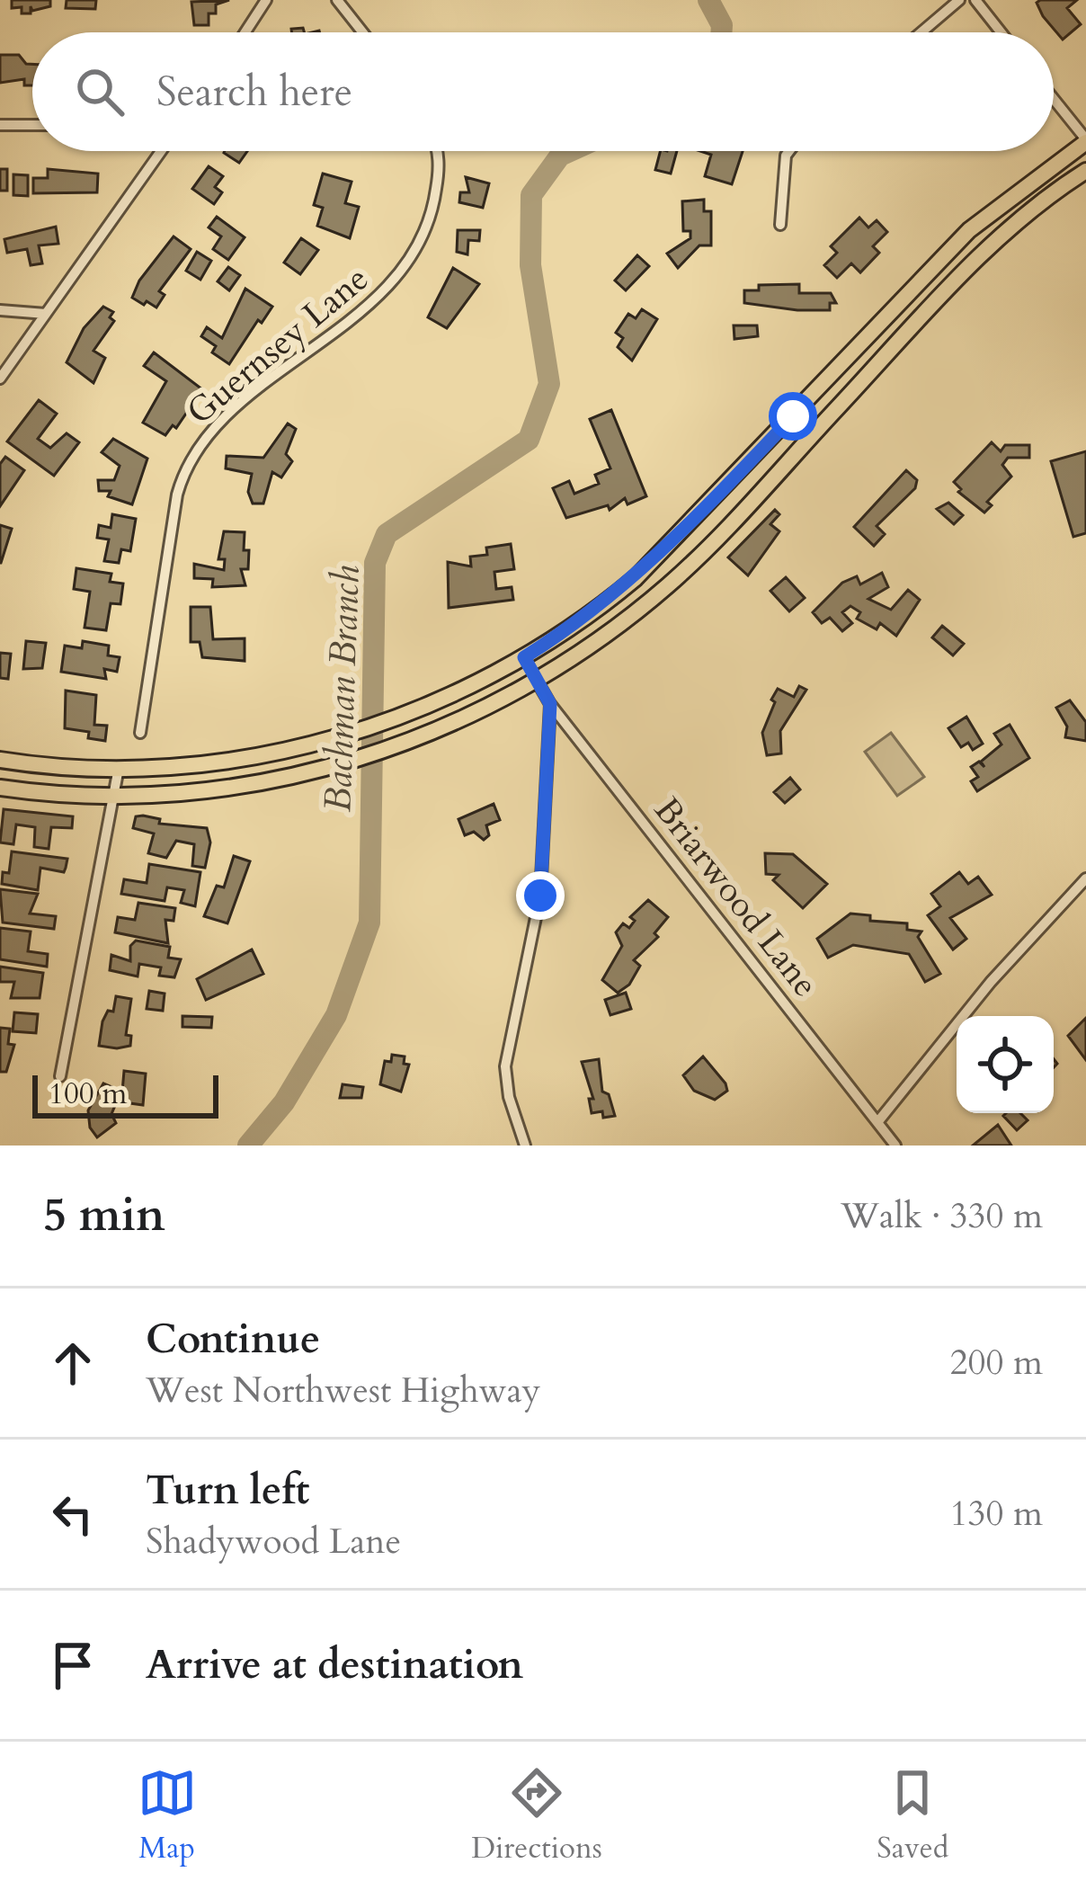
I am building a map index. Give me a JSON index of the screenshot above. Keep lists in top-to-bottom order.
{
  "streets": {
    "street": ["Guernsey Lane", "Briarwood Lane"]
  },
  "water": ["Bachman Branch"],
  "scale_bar": "100 m",
  "page": {
    "search": "Search here",
    "scale": "100 m",
    "heading": ["5 min", "Walk · 330 m"],
    "list": [
      ["Continue", "West Northwest Highway", "200 m"],
      ["Turn left", "Shadywood Lane", "130 m"],
      "Arrive at destination"
    ],
    "nav": ["Map", "Directions", "Saved"]
  }
}
